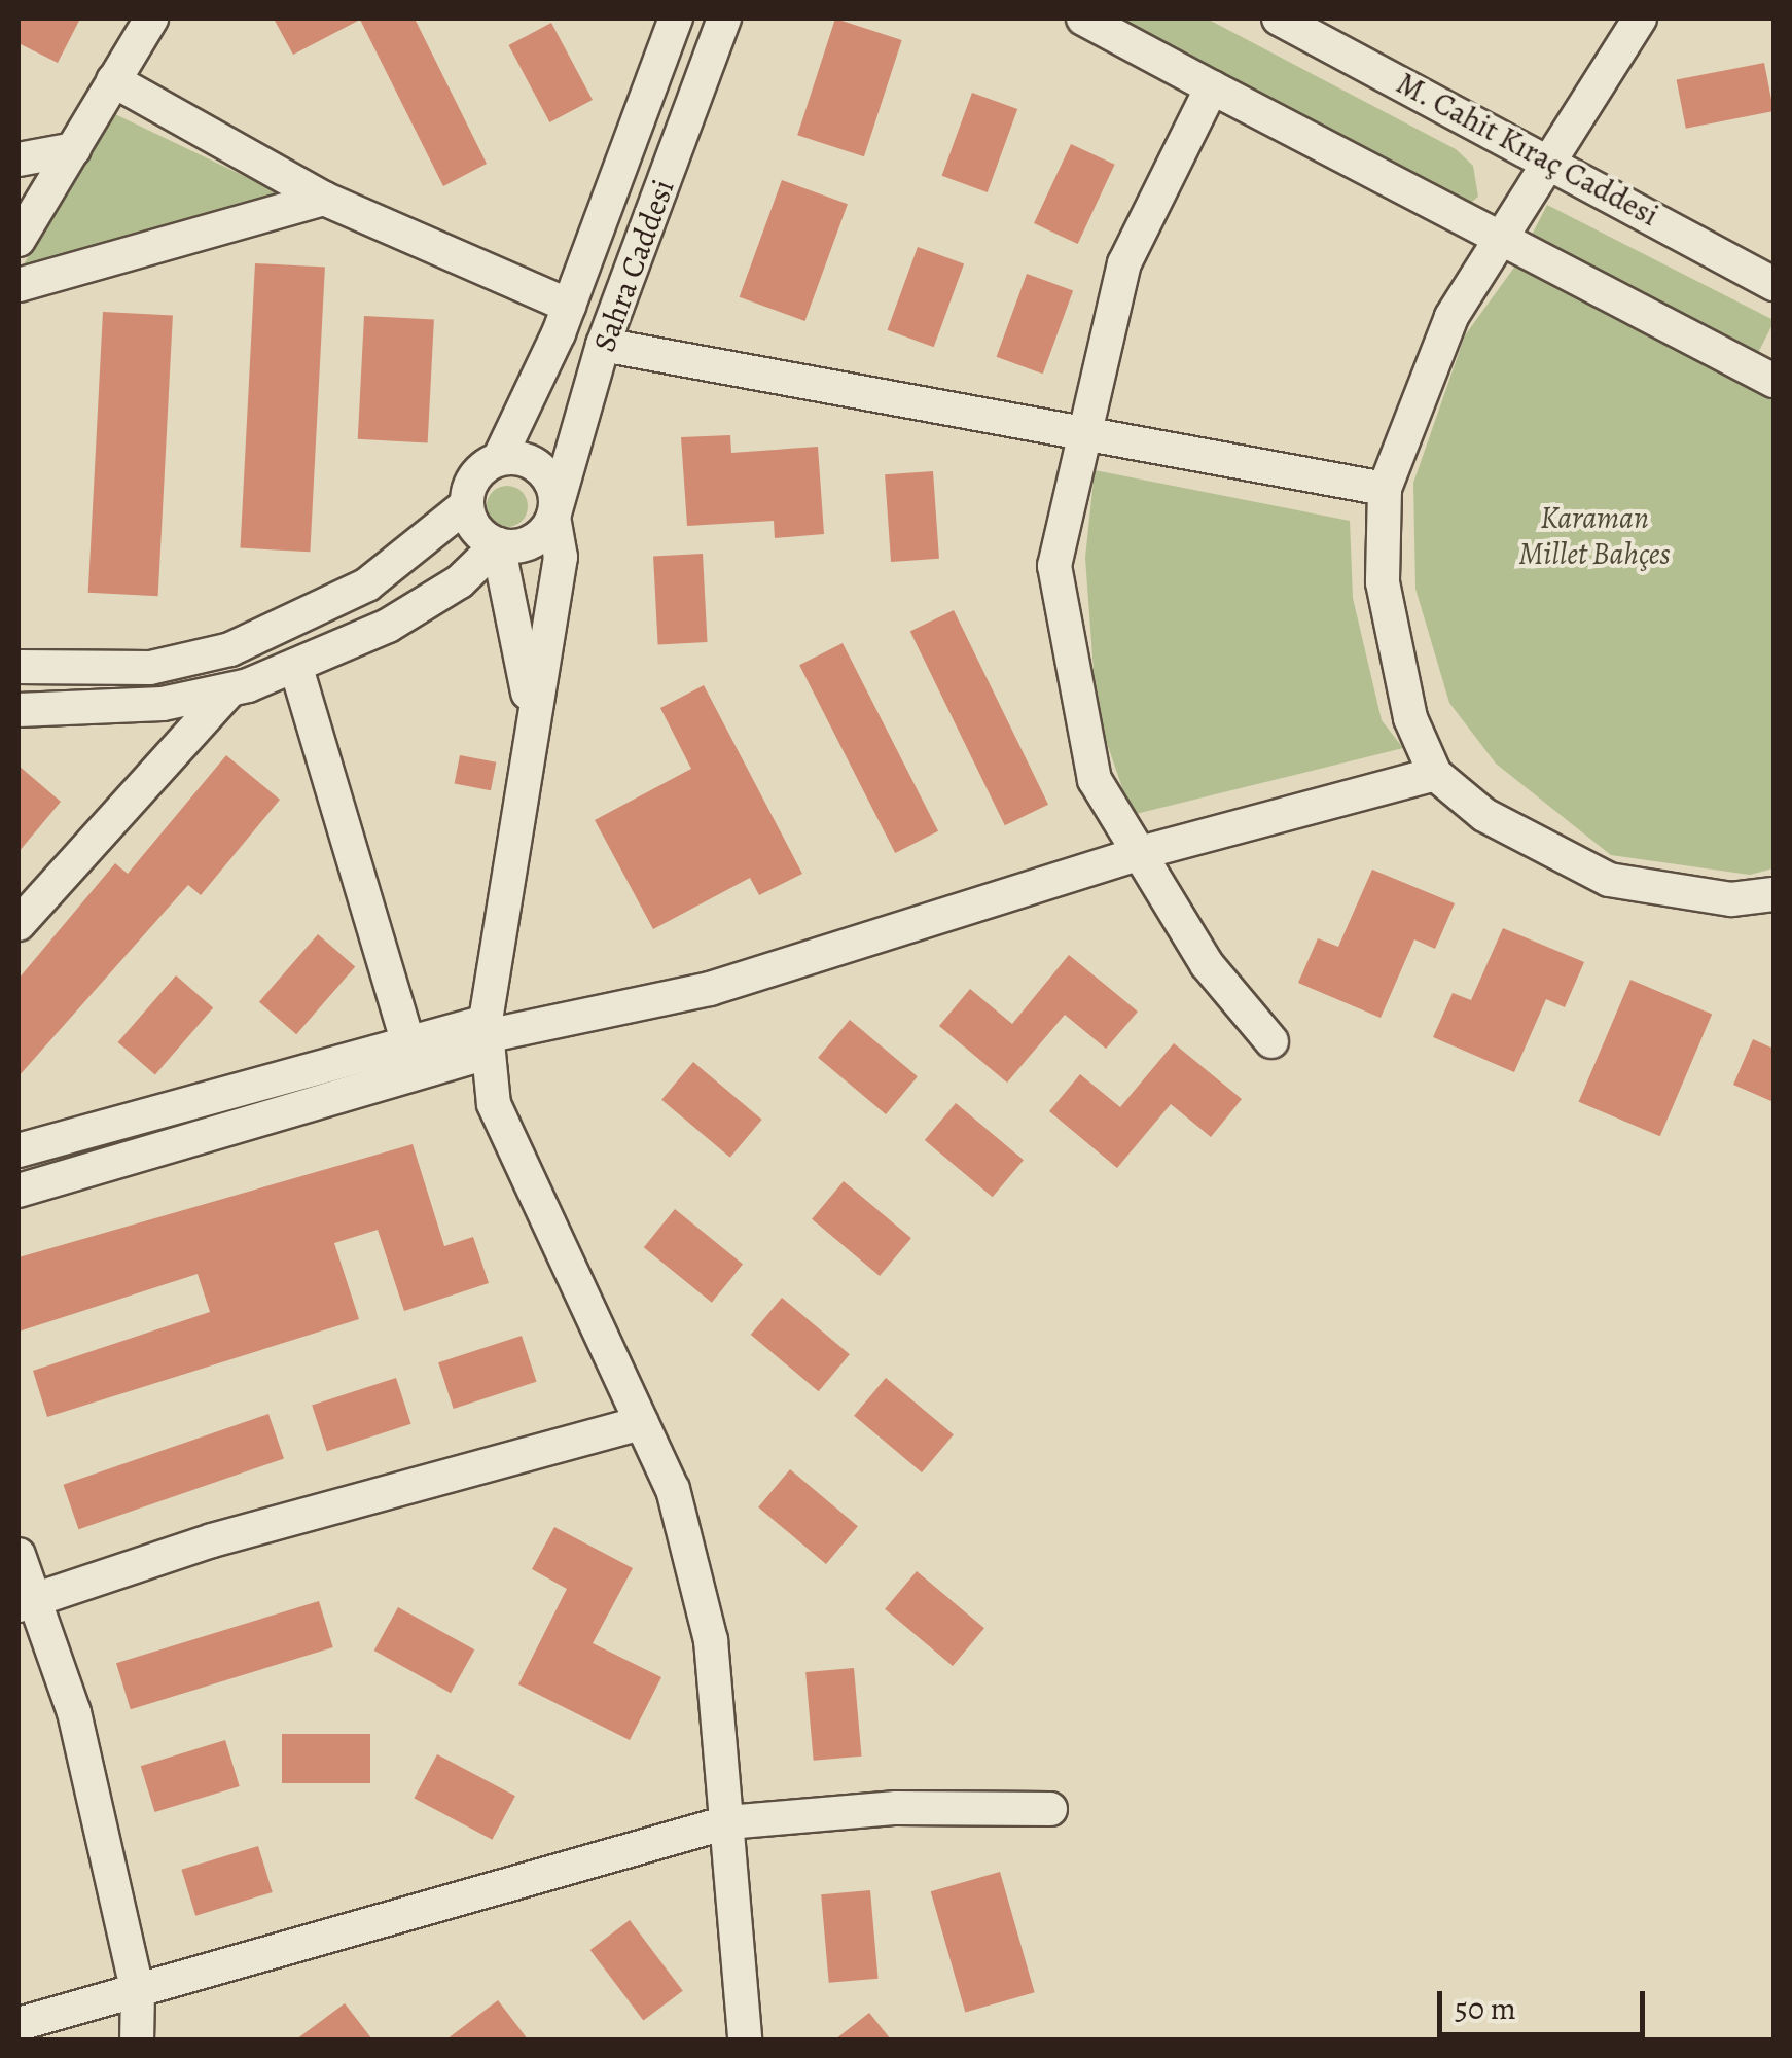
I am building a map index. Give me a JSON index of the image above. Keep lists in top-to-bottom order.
{
  "streets": {
    "street": ["M. Cahit Kıraç Caddesi", "Sahra Caddesi"]
  },
  "parks": ["Karaman Millet Bahçes"],
  "scale_bar": "50 m"
}
